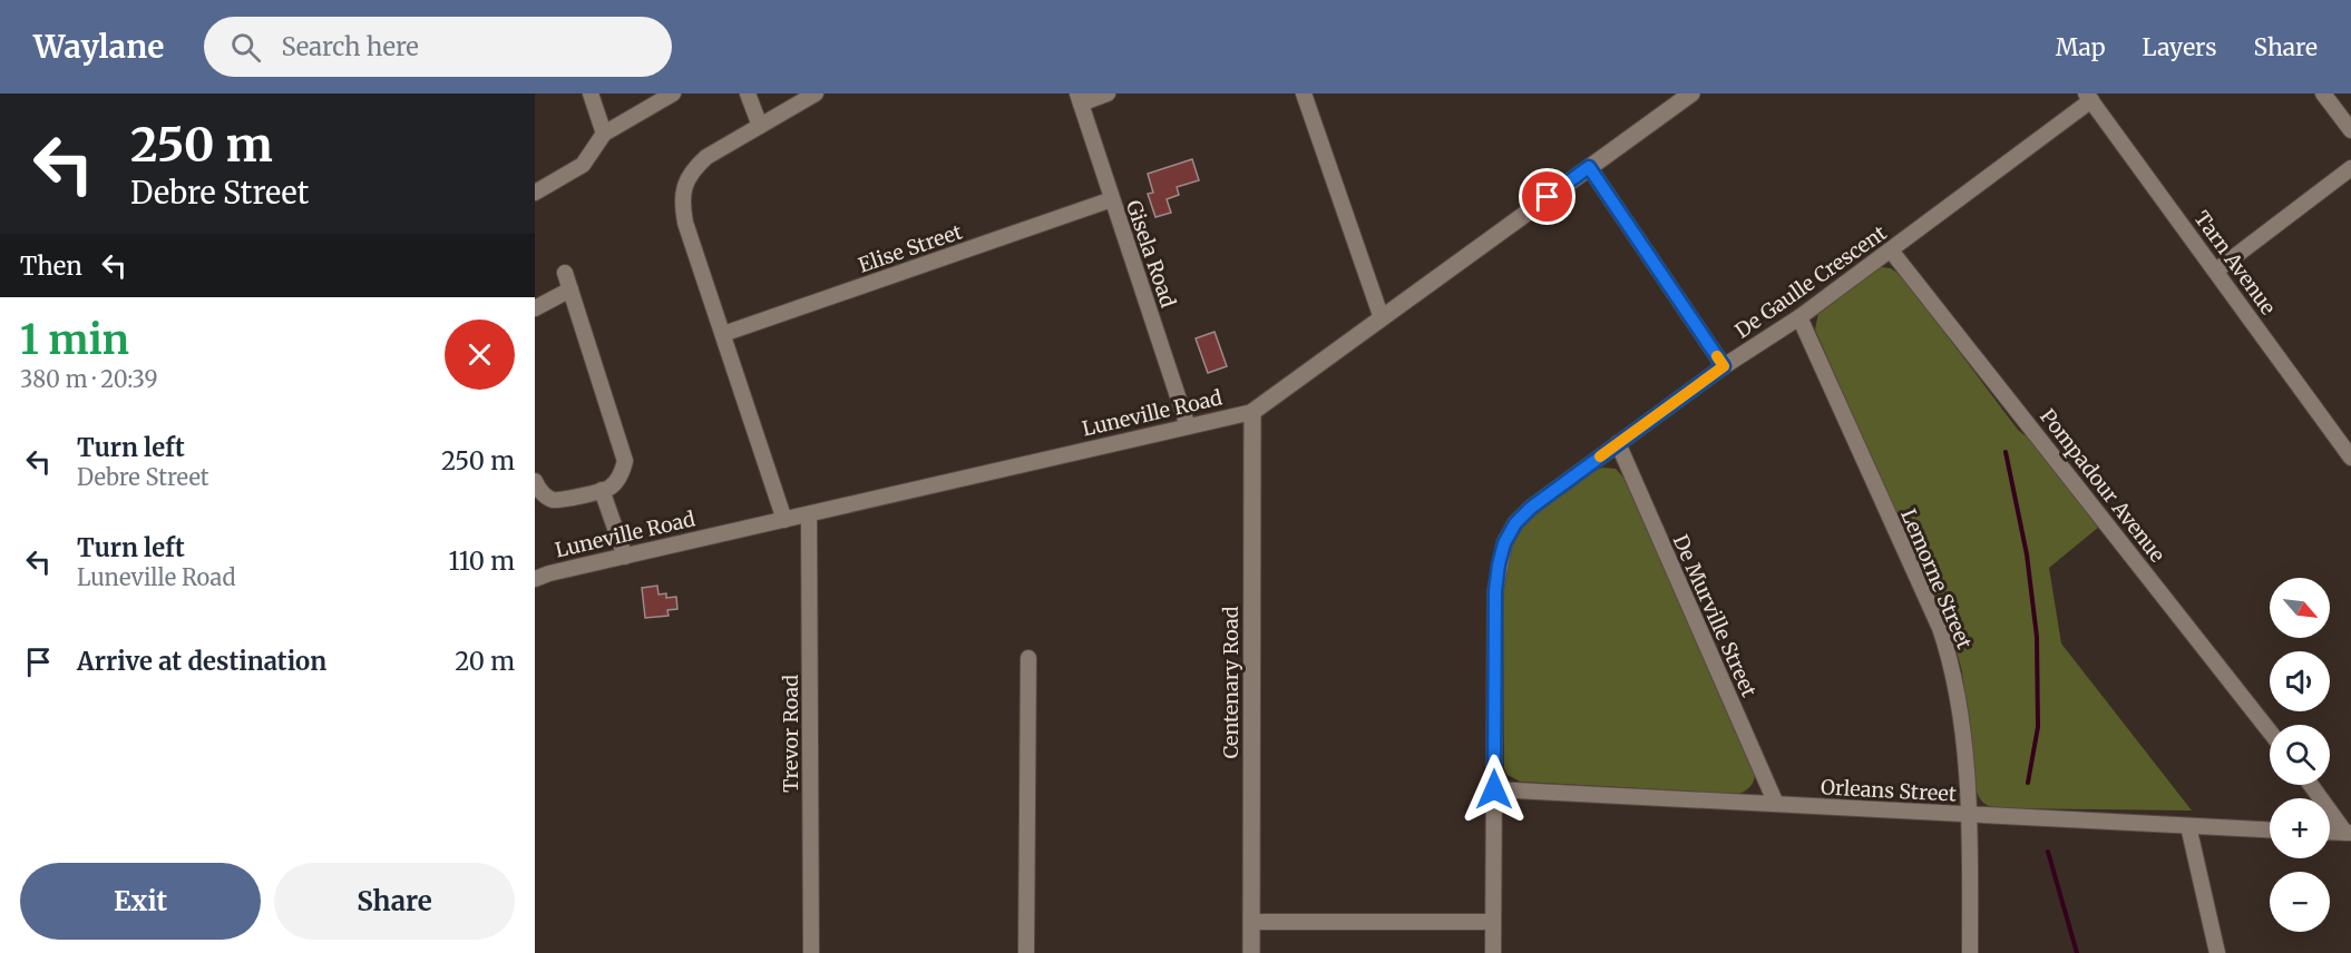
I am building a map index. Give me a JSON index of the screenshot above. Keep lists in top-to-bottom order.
{
  "streets": {
    "street": [
      "Elise Street",
      "Gisela Road",
      "Tarn Avenue",
      "De Gaulle Crescent",
      "Luneville Road",
      "Pompadour Avenue",
      "Lemorne Street",
      "De Murville Street",
      "Centenary Road",
      "Trevor Road",
      "Orleans Street"
    ]
  },
  "crossings": [
    ["Elise Street", "Gisela Road"],
    ["Gisela Road", "Luneville Road"],
    ["Tarn Avenue", "De Gaulle Crescent"],
    ["De Gaulle Crescent", "Pompadour Avenue"],
    ["De Gaulle Crescent", "Lemorne Street"],
    ["De Gaulle Crescent", "De Murville Street"],
    ["De Gaulle Crescent", "Orleans Street"],
    ["Luneville Road", "Centenary Road"],
    ["Luneville Road", "Trevor Road"],
    ["Lemorne Street", "Orleans Street"],
    ["De Murville Street", "Orleans Street"]
  ],
  "north": "bottom right",
  "page": {
    "header": "Waylane",
    "search": "Search here",
    "nav": ["Map", "Layers", "Share"],
    "turn": ["250 m", "Debre Street"],
    "then": "Then",
    "heading": ["1 min", "380 m · 20:39"],
    "list": [
      {
        "name": "Turn left",
        "note": "Debre Street",
        "value": "250 m"
      },
      {
        "name": "Turn left",
        "note": "Luneville Road",
        "value": "110 m"
      },
      {
        "name": "Arrive at destination",
        "value": "20 m"
      }
    ],
    "map_buttons": ["+", "−"],
    "buttons": ["Exit", "Share"]
  }
}
